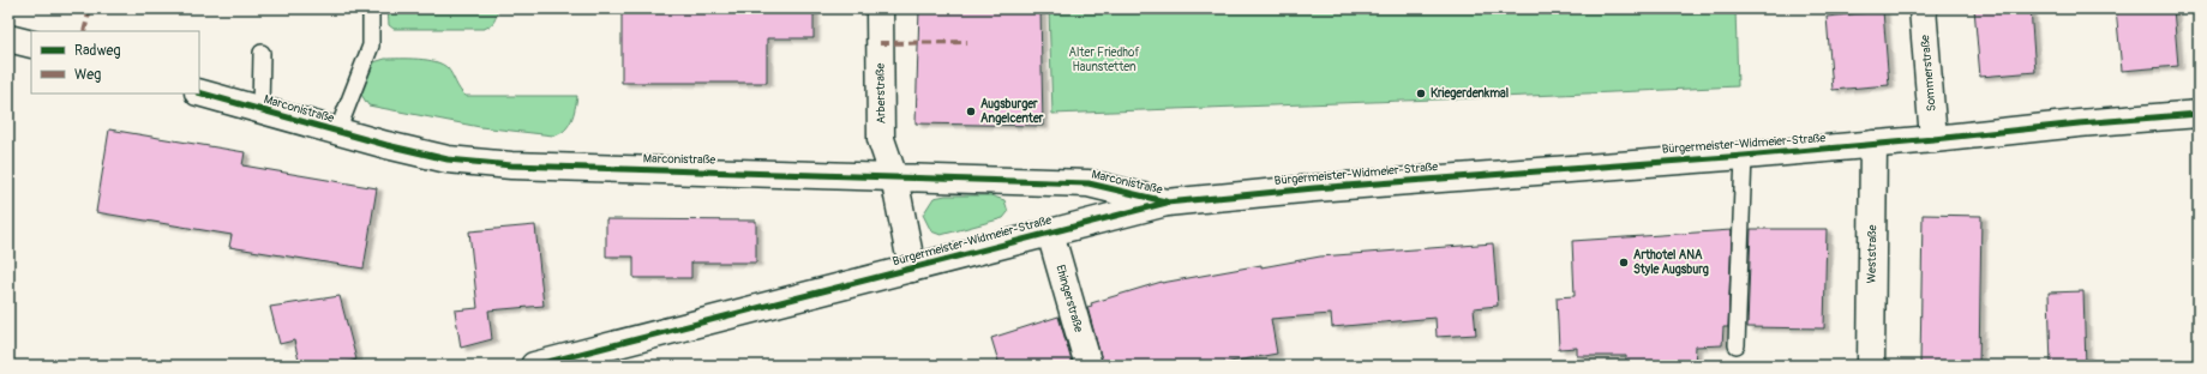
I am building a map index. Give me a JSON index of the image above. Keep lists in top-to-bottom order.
{
  "streets": {
    "street": [
      "Sommerstraße",
      "Arberstraße",
      "Marconistraße",
      "Bürgermeister-Widmeier-Straße",
      "Weststraße",
      "Ehingerstraße"
    ]
  },
  "crossings": [
    ["Sommerstraße", "Bürgermeister-Widmeier-Straße"],
    ["Arberstraße", "Marconistraße"],
    ["Marconistraße", "Bürgermeister-Widmeier-Straße"],
    ["Bürgermeister-Widmeier-Straße", "Weststraße"],
    ["Bürgermeister-Widmeier-Straße", "Ehingerstraße"]
  ],
  "parks": ["Alter Friedhof Haunstetten"],
  "places": ["Kriegerdenkmal", "Augsburger Angelcenter", "Arthotel ANA Style Augsburg"],
  "legend": ["Radweg", "Weg"]
}
